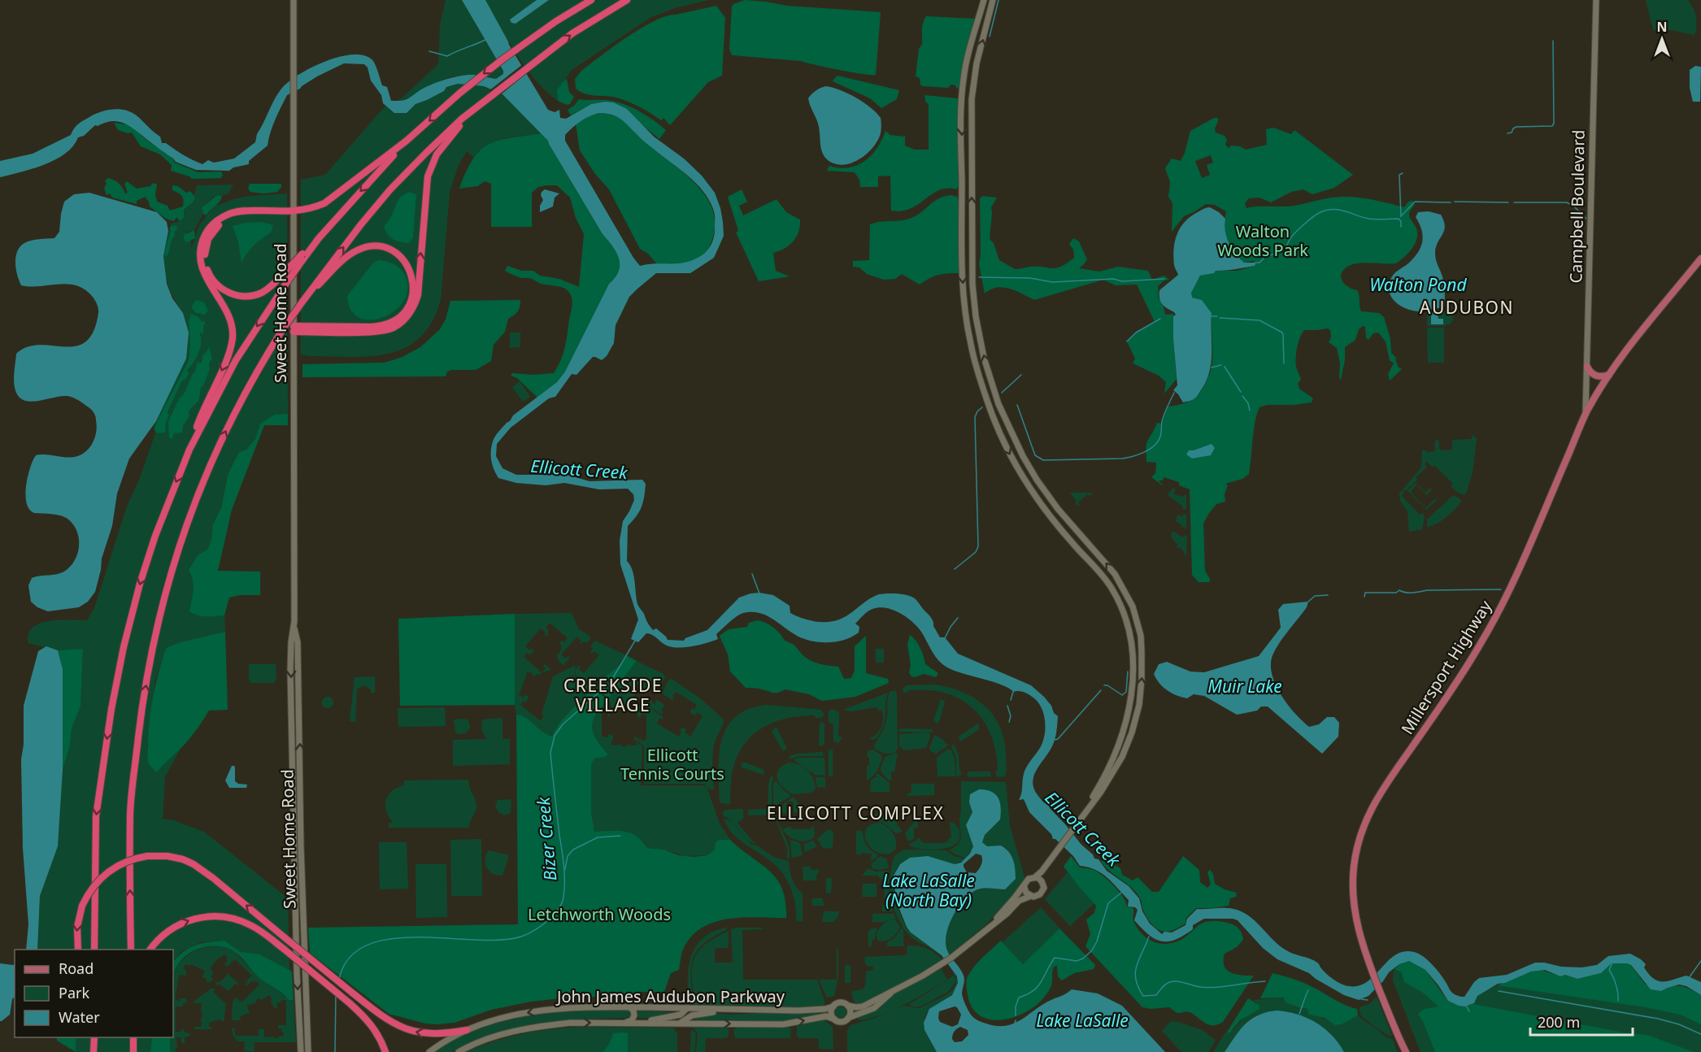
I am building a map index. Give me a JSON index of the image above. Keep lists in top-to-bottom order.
{
  "streets": {
    "main road": [
      "Campbell Boulevard",
      "Sweet Home Road",
      "Millersport Highway",
      "John James Audubon Parkway"
    ]
  },
  "crossings": [
    ["Campbell Boulevard", "Millersport Highway"]
  ],
  "districts": ["AUDUBON", "CREEKSIDE VILLAGE", "ELLICOTT COMPLEX"],
  "water": [
    "Walton Pond",
    "Ellicott Creek",
    "Muir Lake",
    "Bizer Creek",
    "Lake LaSalle (North Bay)",
    "Lake LaSalle"
  ],
  "parks": ["Walton Woods Park", "Ellicott Tennis Courts", "Letchworth Woods"],
  "legend": ["Road", "Park", "Water"],
  "scale_bar": "200 m",
  "north": "top"
}
